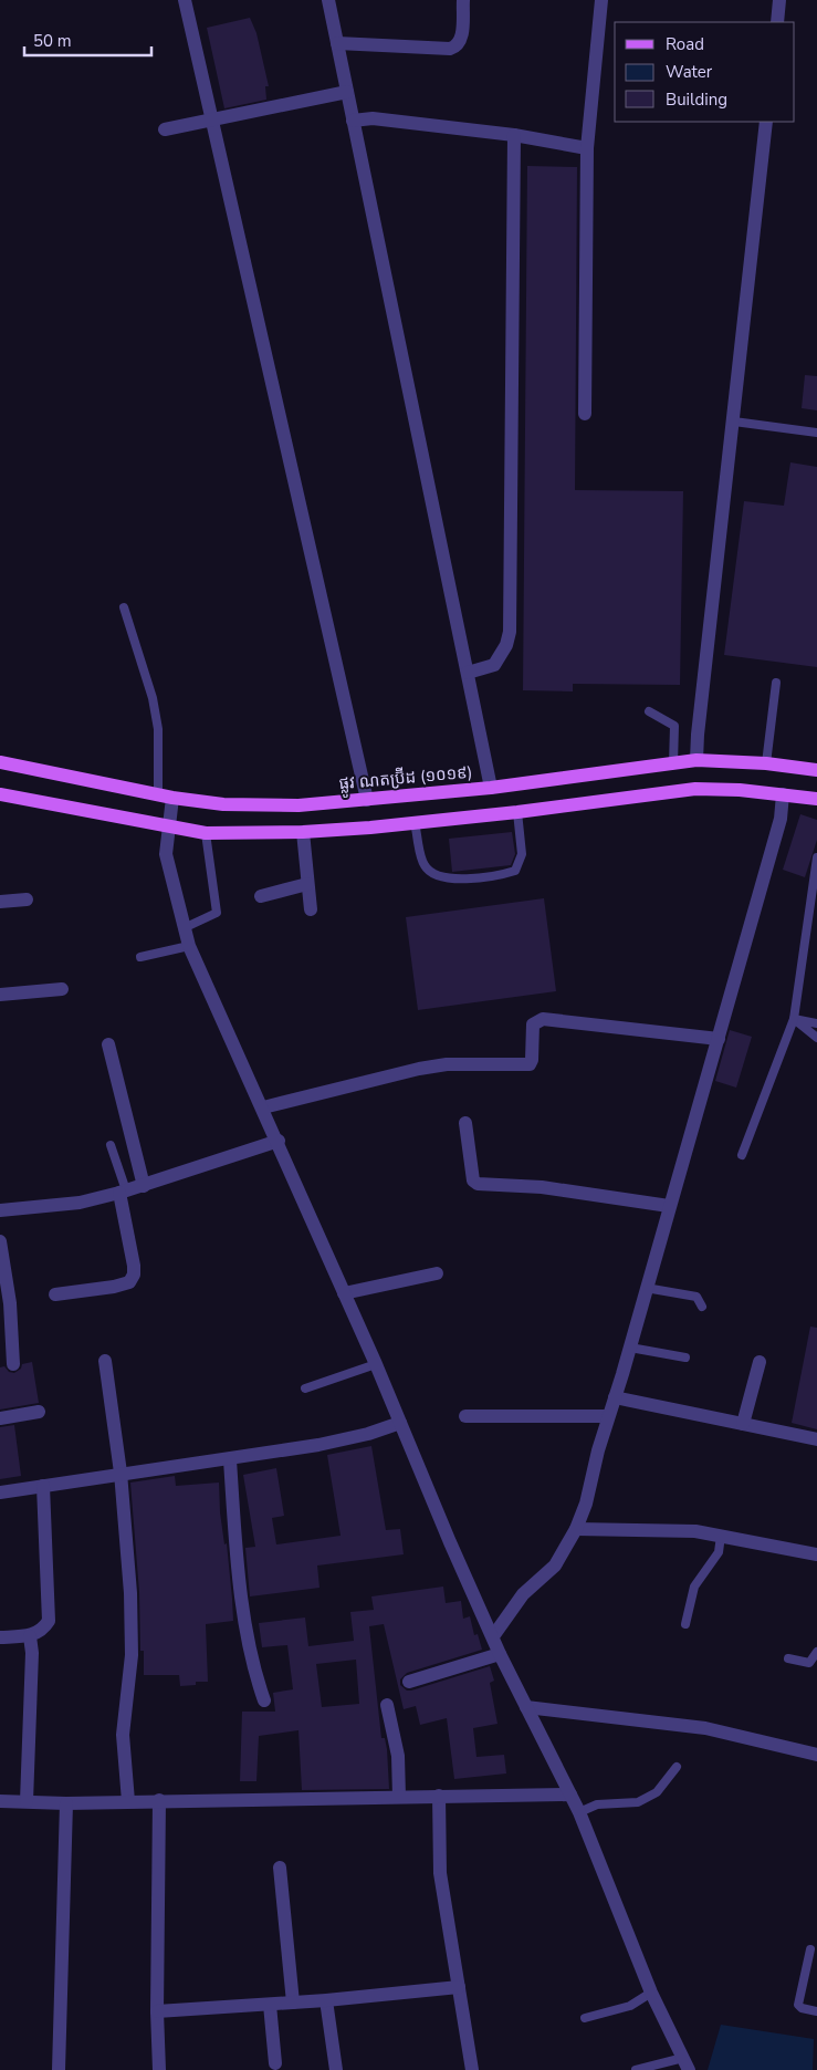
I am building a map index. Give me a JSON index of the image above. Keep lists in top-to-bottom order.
{
  "streets": {
    "main road": ["ផ្លូវ ណតប្រ៊ីដ (១០១៩)"]
  },
  "legend": ["Road", "Water", "Building"],
  "scale_bar": "50 m"
}
